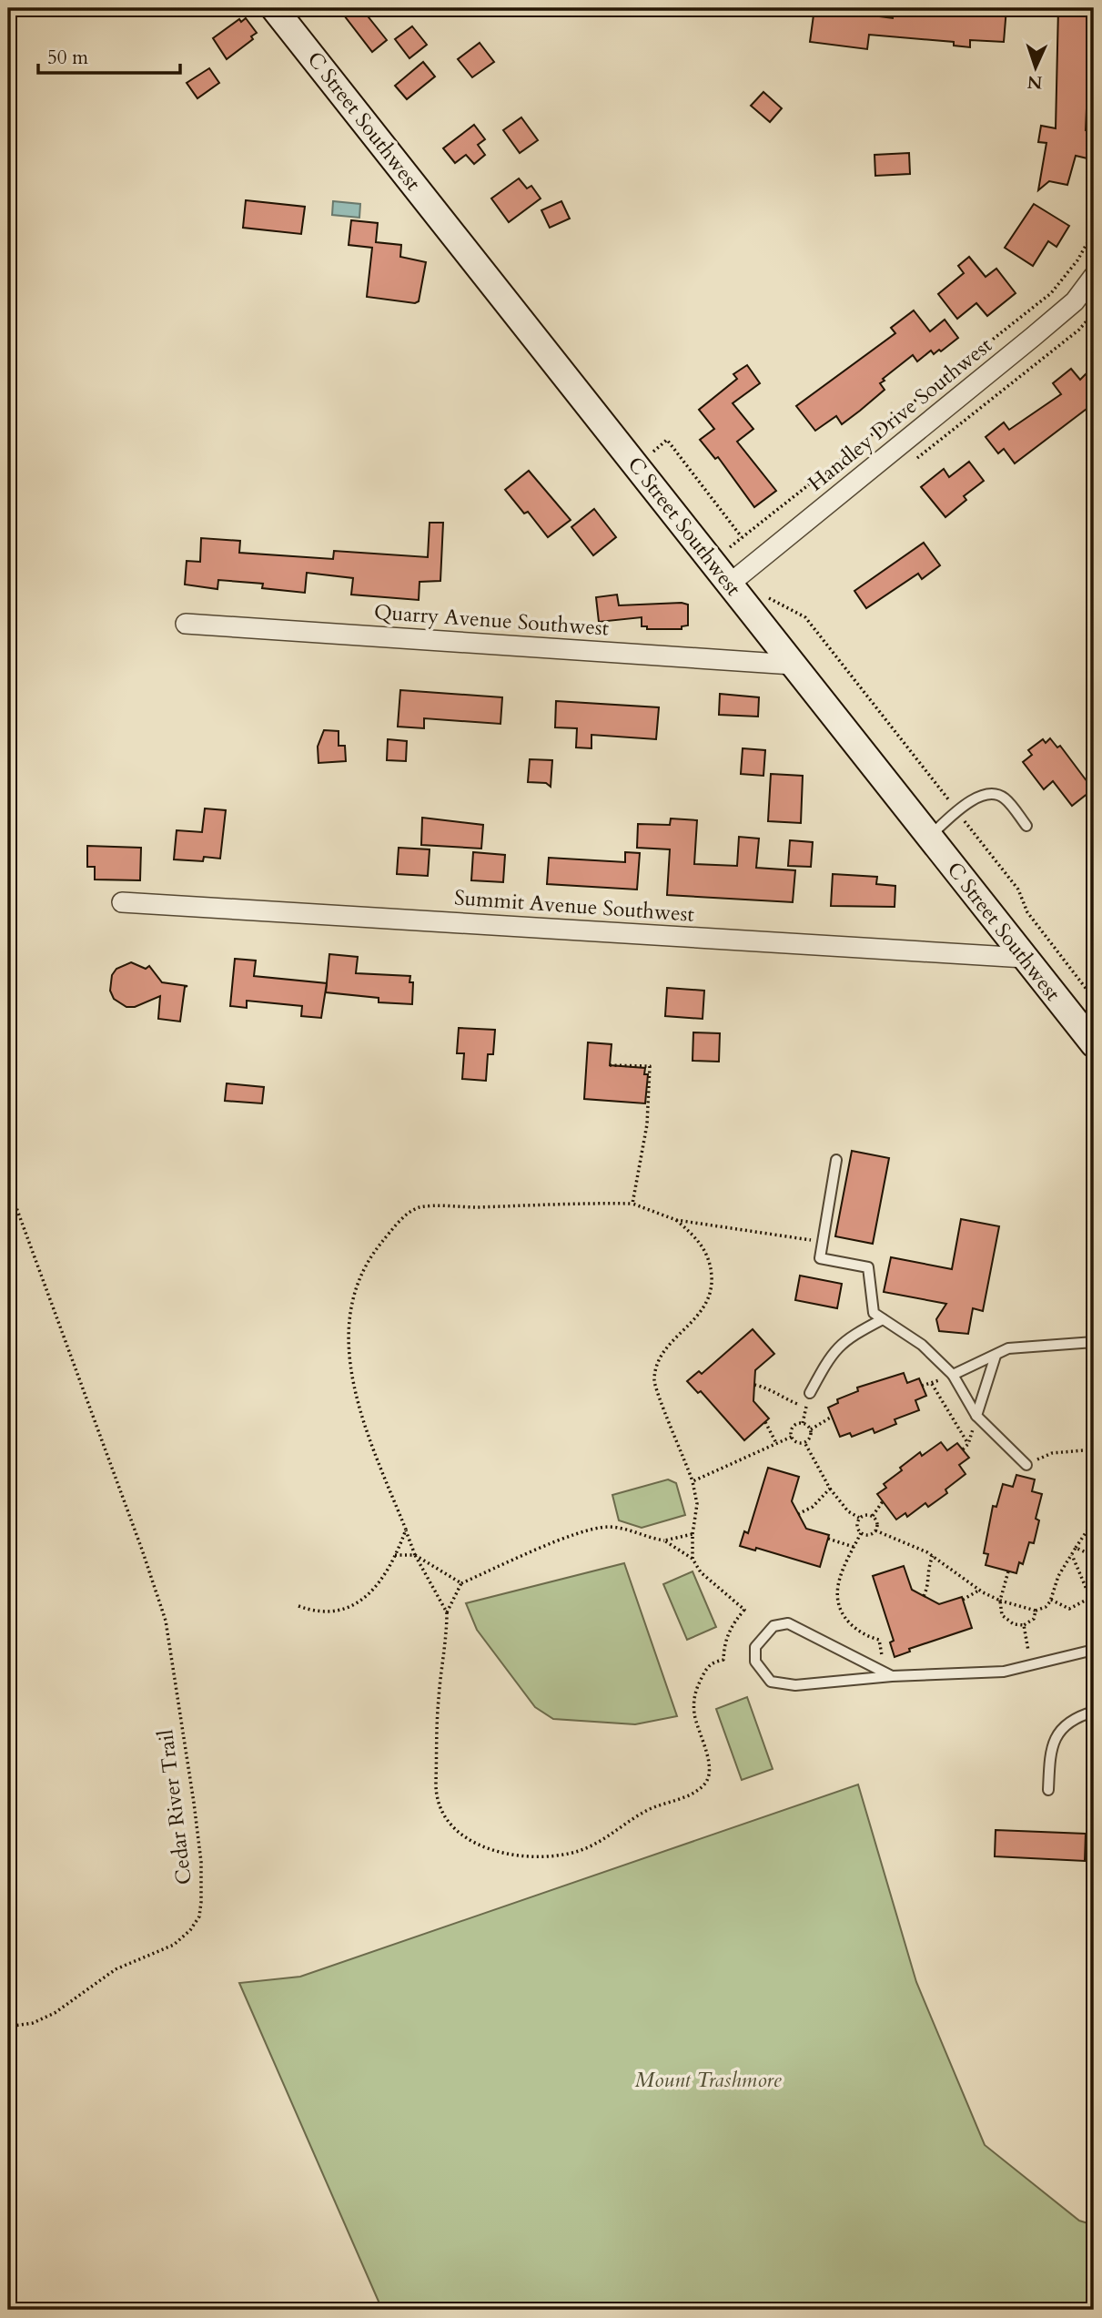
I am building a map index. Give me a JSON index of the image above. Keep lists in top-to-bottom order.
{
  "streets": {
    "main road": ["C Street Southwest"],
    "street": ["Handley Drive Southwest", "Quarry Avenue Southwest", "Summit Avenue Southwest"],
    "path": ["Cedar River Trail"]
  },
  "crossings": [
    ["C Street Southwest", "Handley Drive Southwest"],
    ["C Street Southwest", "Quarry Avenue Southwest"],
    ["C Street Southwest", "Summit Avenue Southwest"]
  ],
  "parks": ["Mount Trashmore"],
  "scale_bar": "50 m",
  "north": "bottom"
}
